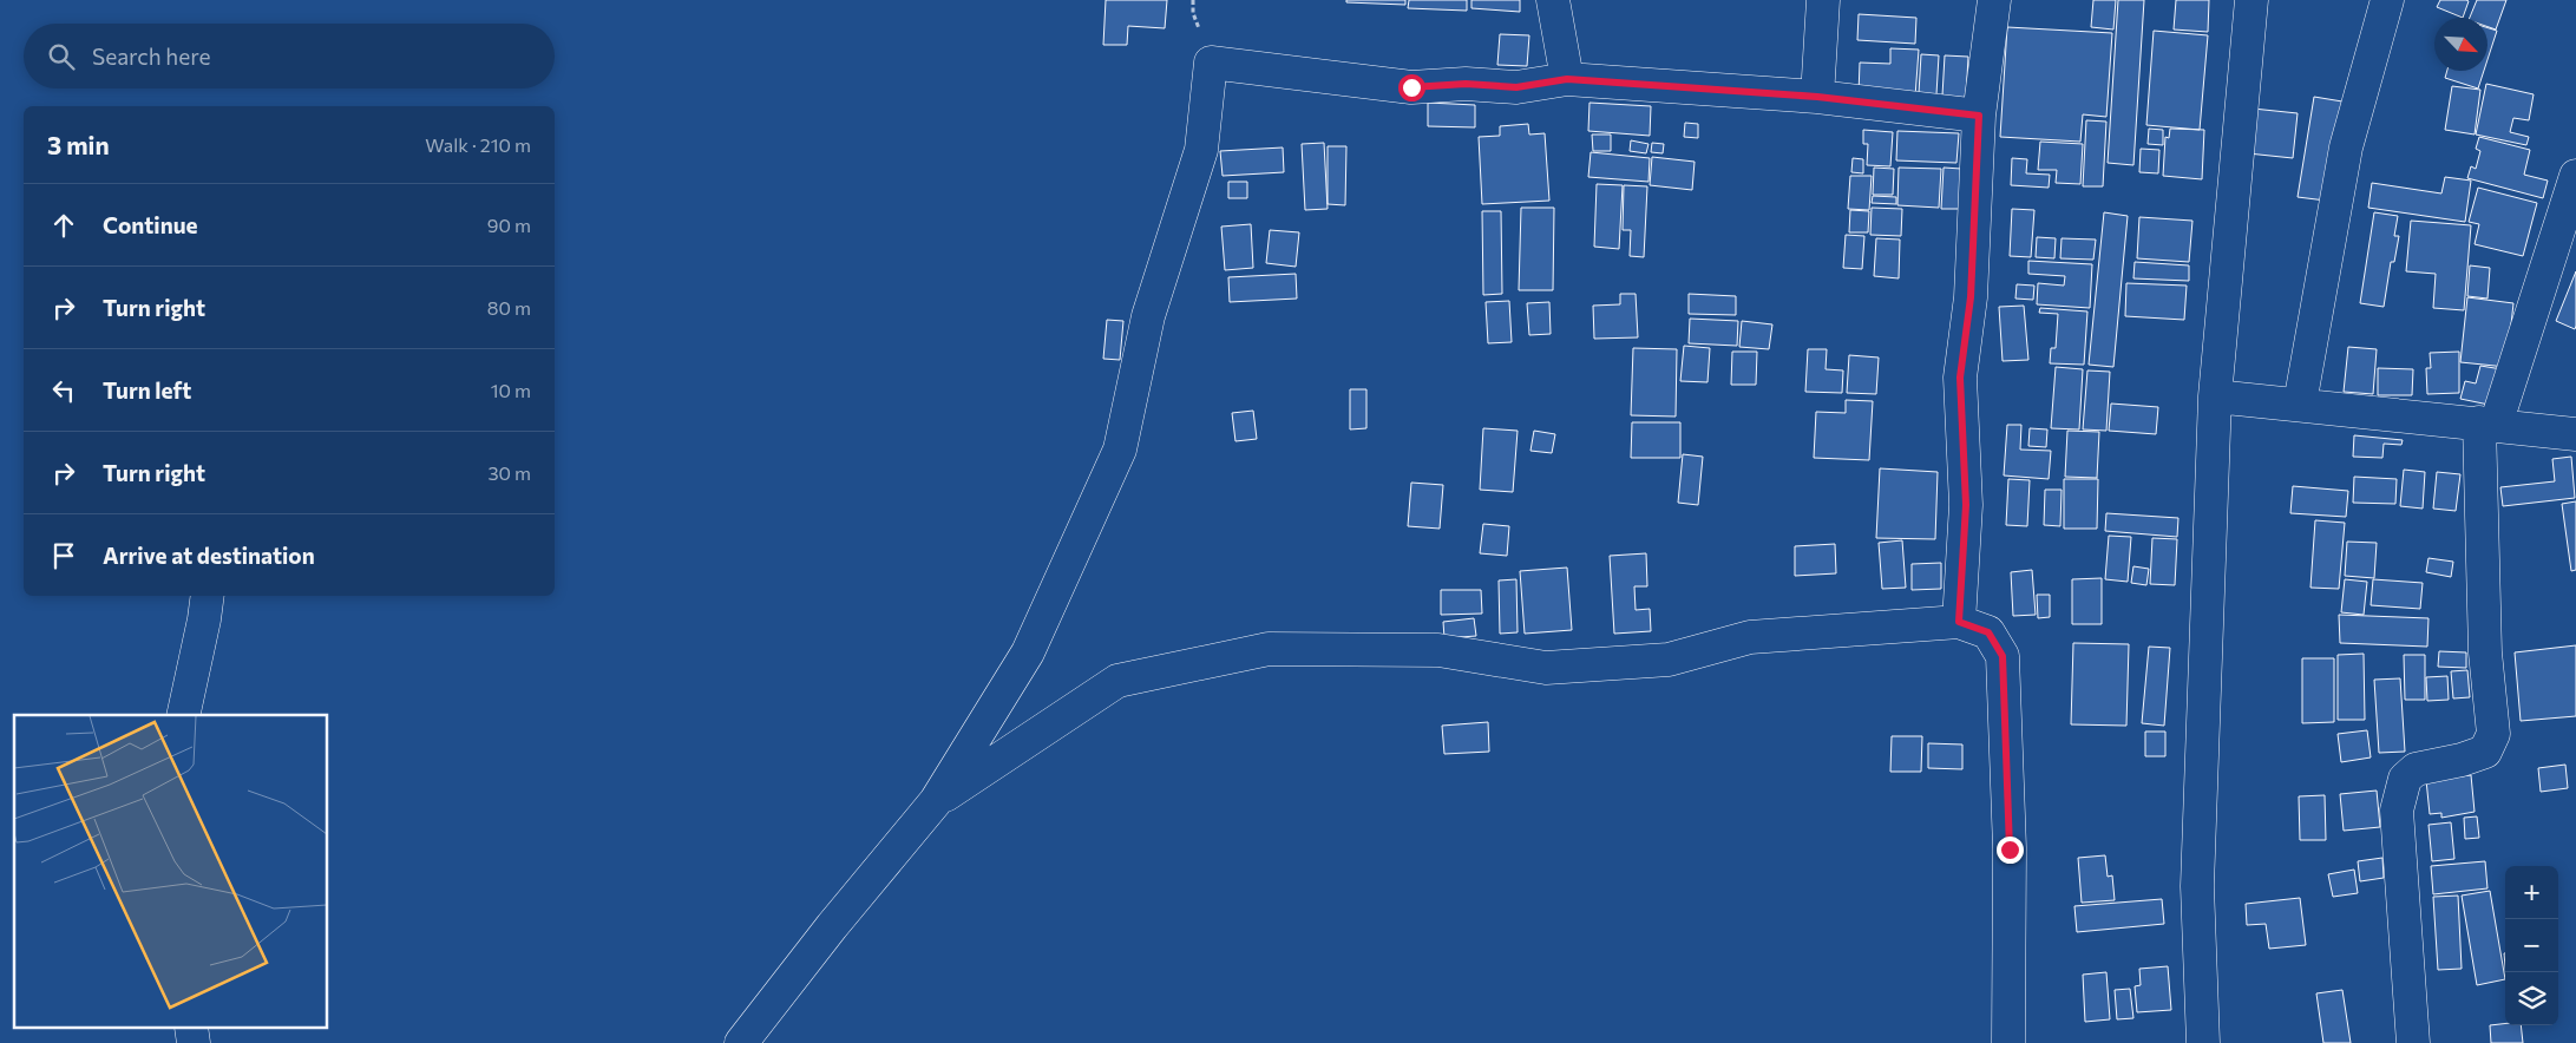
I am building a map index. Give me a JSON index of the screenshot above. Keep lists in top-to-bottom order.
{
  "north": "bottom right",
  "page": {
    "search": "Search here",
    "heading": ["3 min", "Walk · 210 m"],
    "list": [
      ["Continue", "90 m"],
      ["Turn right", "80 m"],
      ["Turn left", "10 m"],
      ["Turn right", "30 m"],
      "Arrive at destination"
    ],
    "map_buttons": ["+", "−"]
  }
}
